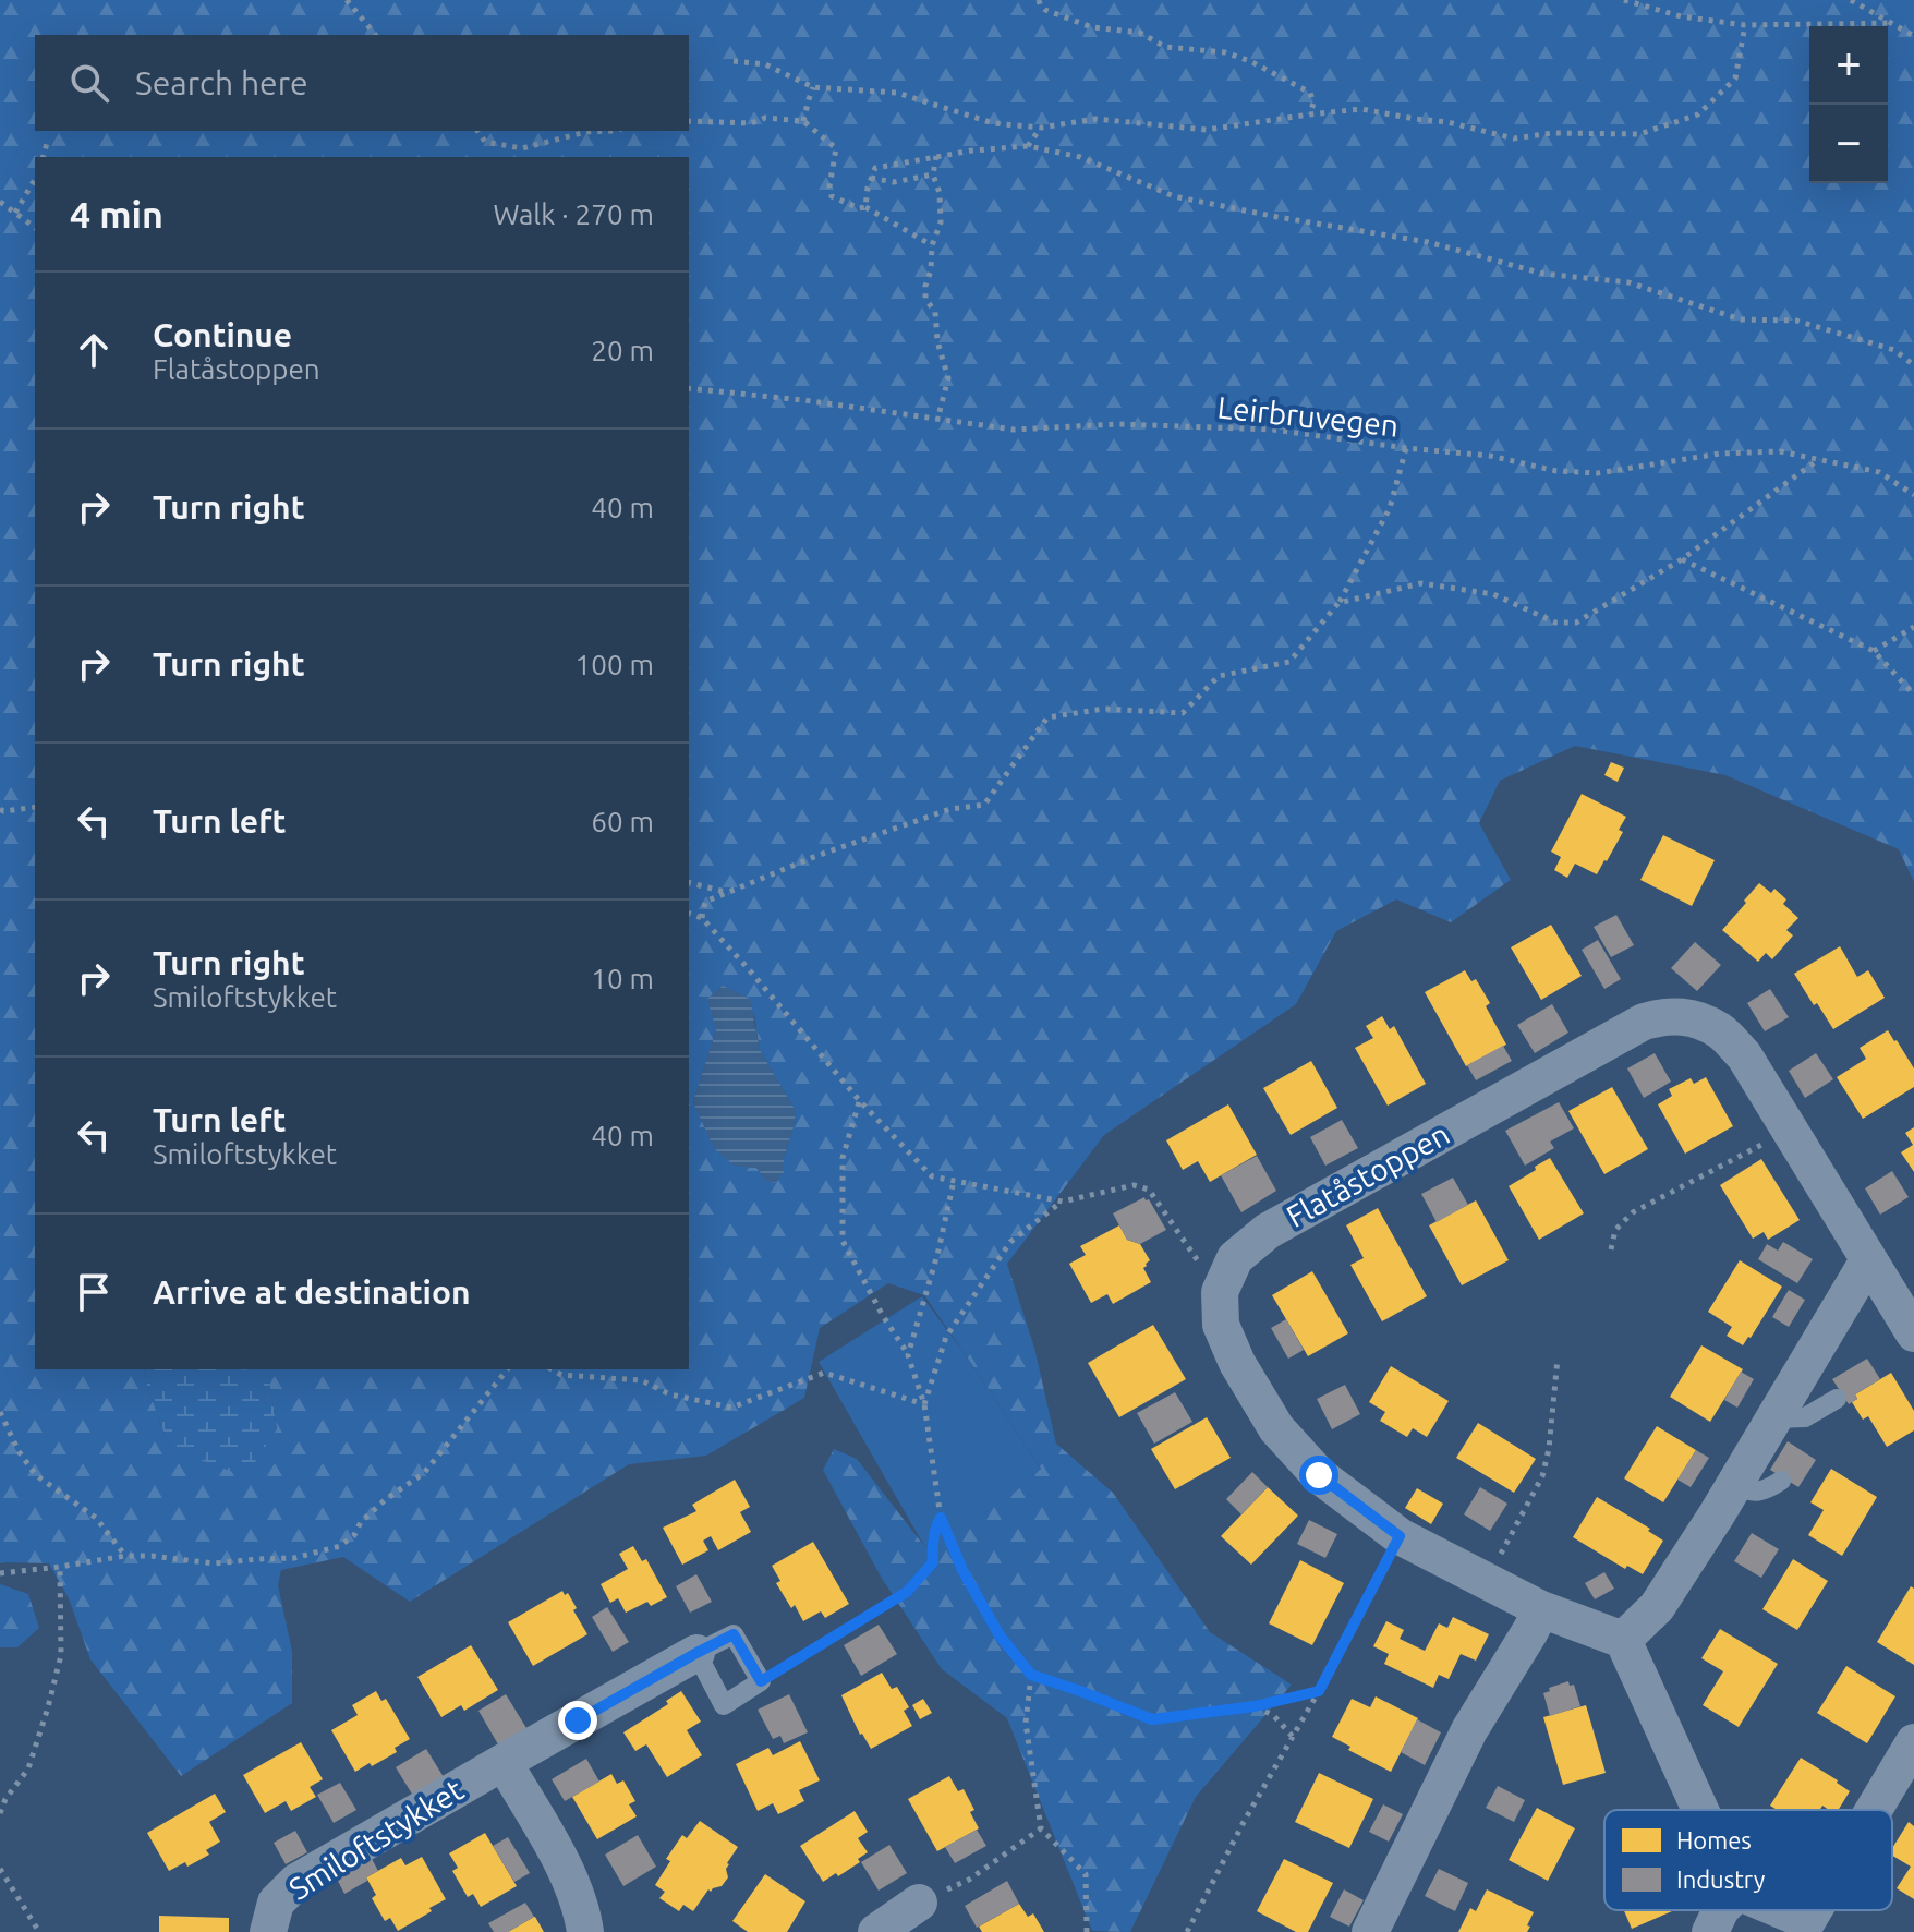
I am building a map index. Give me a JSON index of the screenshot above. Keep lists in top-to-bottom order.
{
  "streets": {
    "street": ["Flatåstoppen", "Smiloftstykket"],
    "path": ["Leirbruvegen"]
  },
  "legend": ["Homes", "Industry"],
  "page": {
    "map_buttons": ["+", "−"],
    "search": "Search here",
    "heading": ["4 min", "Walk · 270 m"],
    "list": [
      ["Continue", "Flatåstoppen", "20 m"],
      ["Turn right", "40 m"],
      ["Turn right", "100 m"],
      ["Turn left", "60 m"],
      ["Turn right", "Smiloftstykket", "10 m"],
      ["Turn left", "Smiloftstykket", "40 m"],
      "Arrive at destination"
    ]
  }
}
